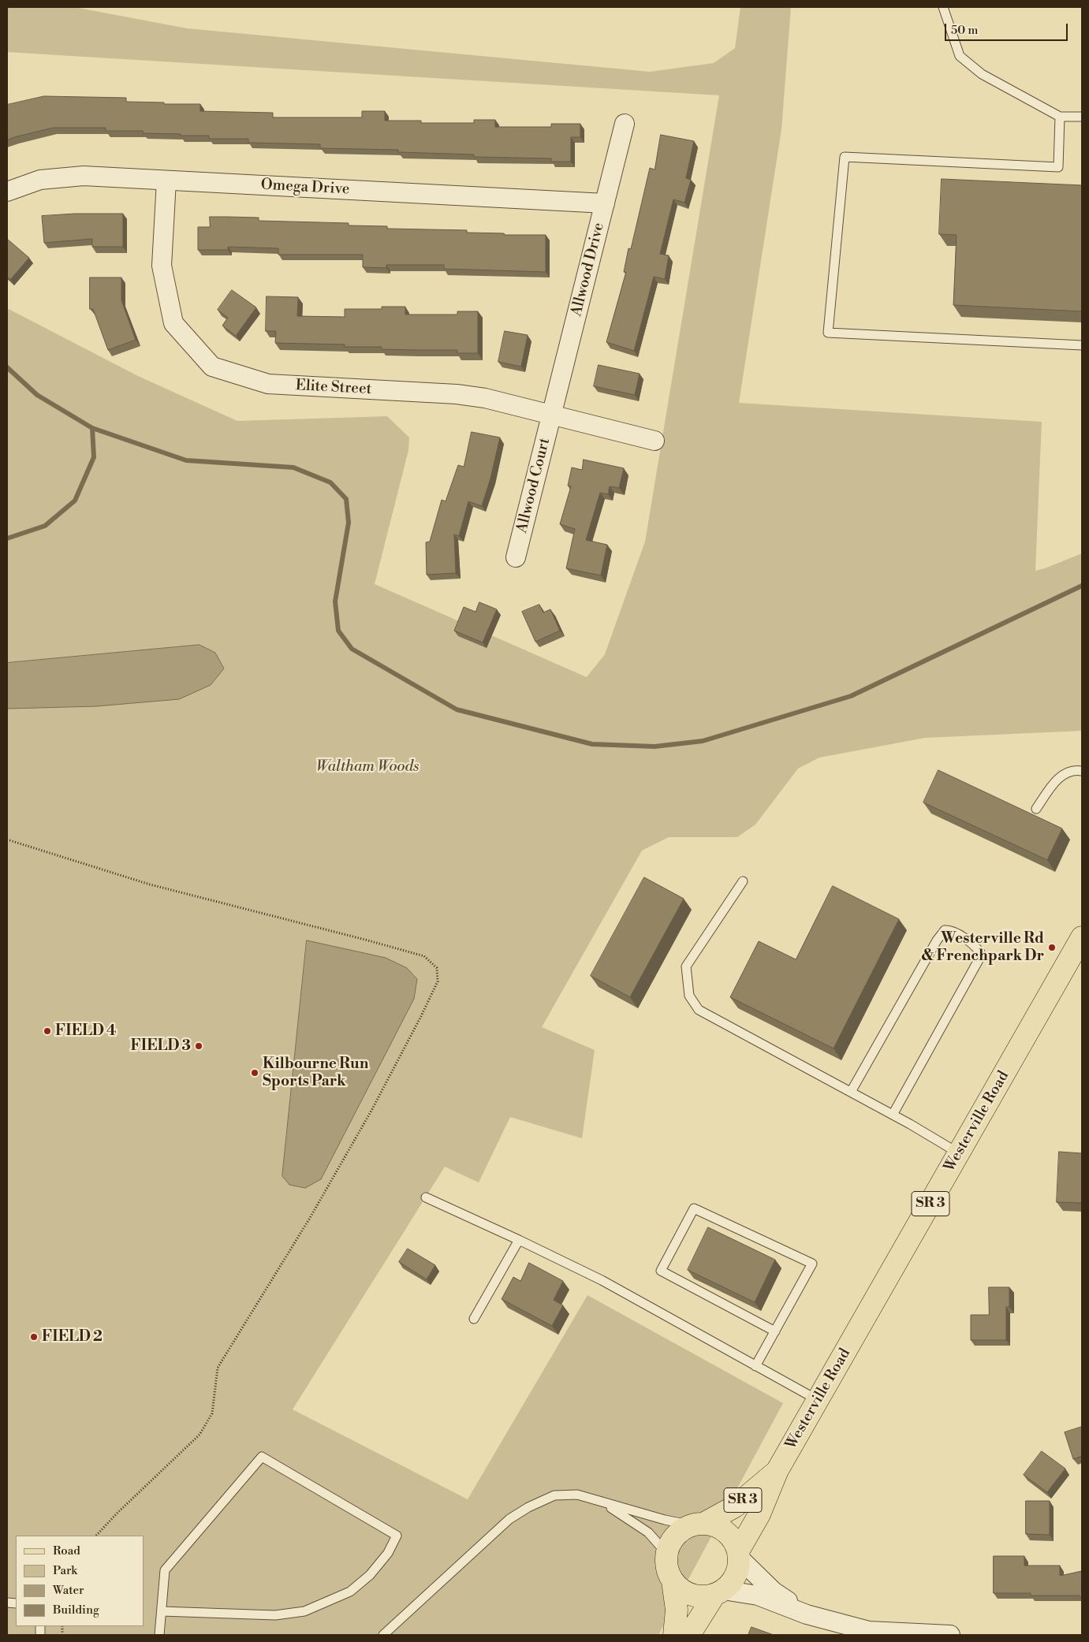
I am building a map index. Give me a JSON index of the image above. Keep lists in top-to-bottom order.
{
  "streets": {
    "main road": ["Westerville Road", "SR 3"],
    "street": [
      "Omega Drive",
      "Allwood Drive",
      "Elite Street",
      "Allwood Court"
    ]
  },
  "crossings": [
    ["Omega Drive", "Allwood Drive"],
    ["Omega Drive", "Elite Street"],
    ["Allwood Drive", "Elite Street"],
    ["Allwood Drive", "Allwood Court"],
    ["Elite Street", "Allwood Court"]
  ],
  "parks": ["Waltham Woods"],
  "places": [
    "Westerville Rd & Frenchpark Dr",
    "FIELD 4",
    "FIELD 3",
    "Kilbourne Run Sports Park",
    "FIELD 2"
  ],
  "legend": [
    "Road",
    "Park",
    "Water",
    "Building"
  ],
  "scale_bar": "50 m"
}
